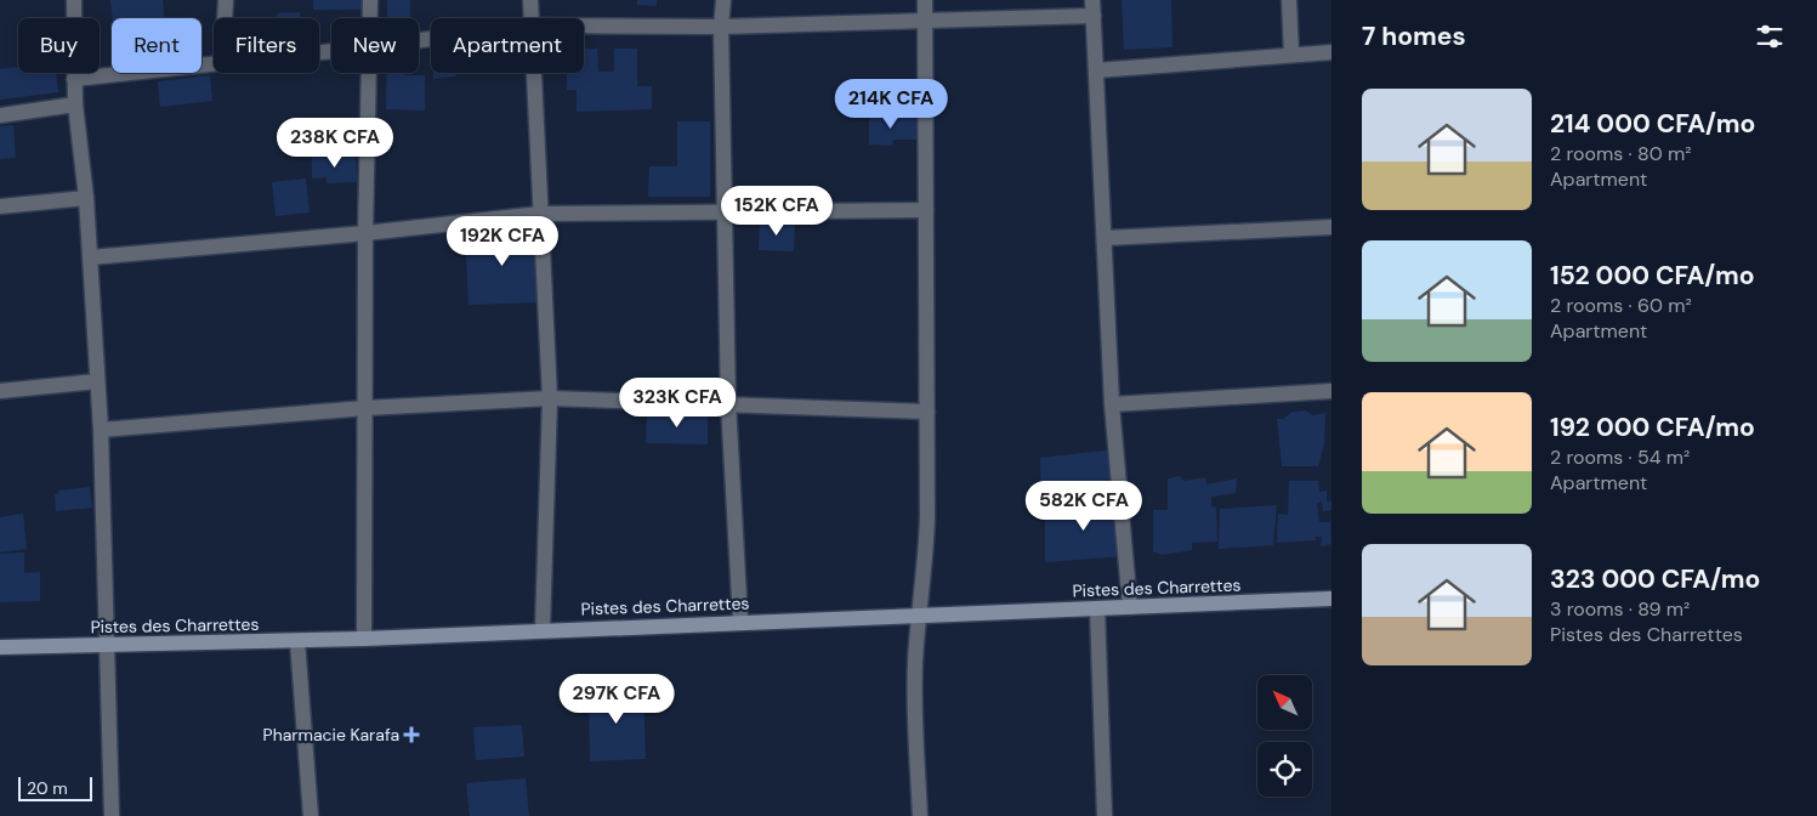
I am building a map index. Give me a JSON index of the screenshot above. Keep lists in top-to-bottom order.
{
  "streets": {
    "main road": ["Pistes des Charrettes"]
  },
  "places": {
    "health": ["Pharmacie Karafa"]
  },
  "scale_bar": "20 m",
  "north": "top left",
  "page": {
    "heading": "7 homes",
    "chip": [
      "Buy",
      "Rent",
      "Filters",
      "New",
      "Apartment"
    ],
    "list": [
      {
        "name": "214 000 CFA/mo",
        "note": "2 rooms · 80 m² · Apartment"
      },
      {
        "name": "152 000 CFA/mo",
        "note": "2 rooms · 60 m² · Apartment"
      },
      {
        "name": "192 000 CFA/mo",
        "note": "2 rooms · 54 m² · Apartment"
      },
      {
        "name": "323 000 CFA/mo",
        "note": "3 rooms · 89 m² · Pistes des Charrettes"
      }
    ],
    "price": [
      "214K CFA",
      "238K CFA",
      "152K CFA",
      "192K CFA",
      "323K CFA",
      "582K CFA",
      "297K CFA"
    ],
    "scale": "20 m"
  }
}
